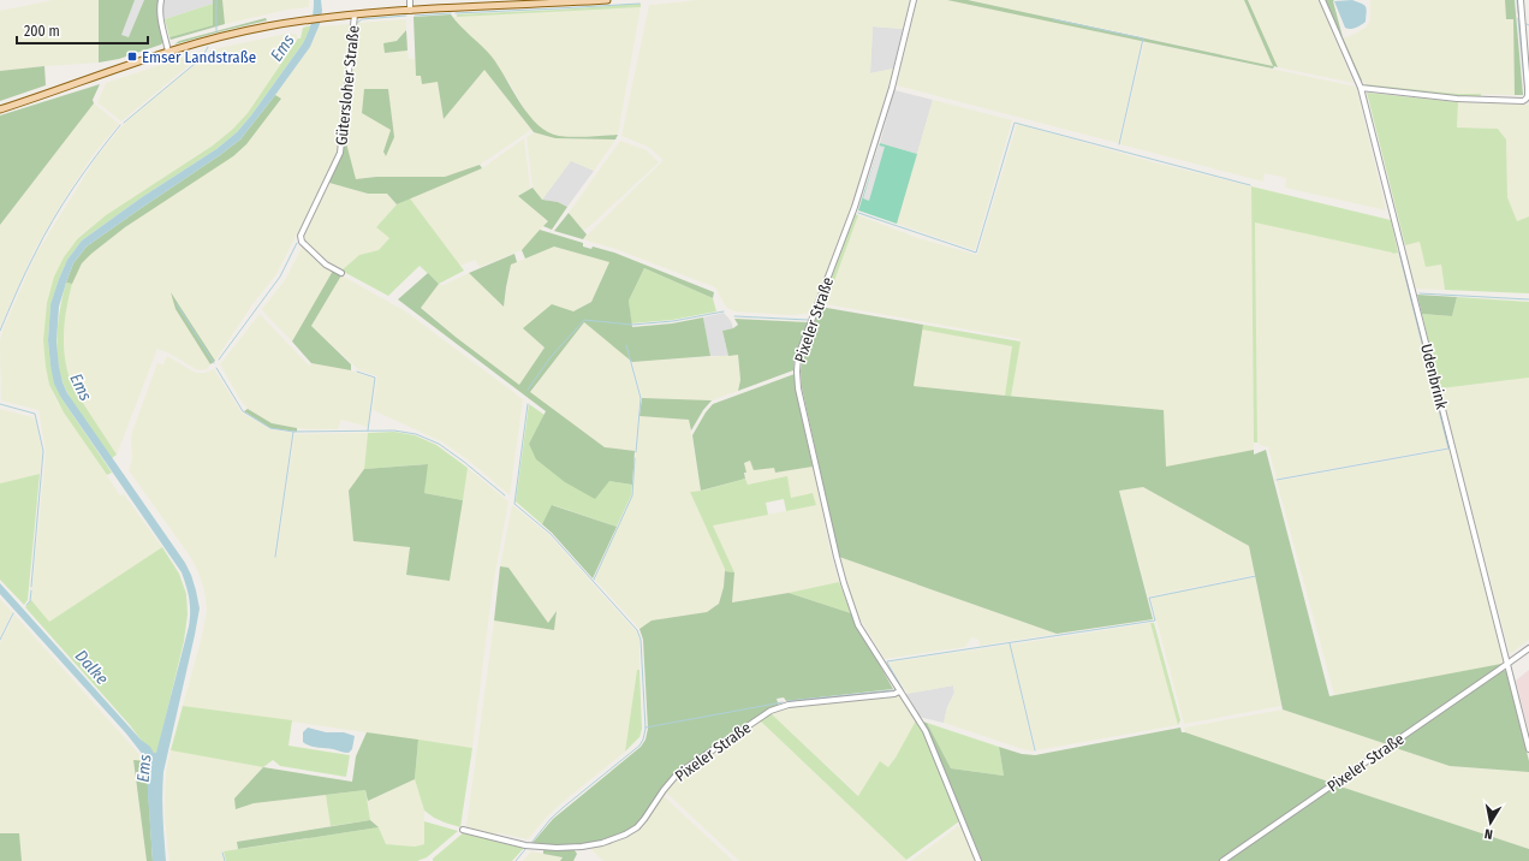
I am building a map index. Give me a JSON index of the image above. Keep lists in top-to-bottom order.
{
  "streets": {
    "main road": ["Gütersloher Straße"],
    "street": ["Pixeler Straße", "Udenbrink"]
  },
  "crossings": [
    ["Pixeler Straße", "Udenbrink"]
  ],
  "water": ["Ems", "Dalke"],
  "places": {
    "transit": ["Emser Landstraße"]
  },
  "scale_bar": "200 m",
  "north": "bottom"
}
